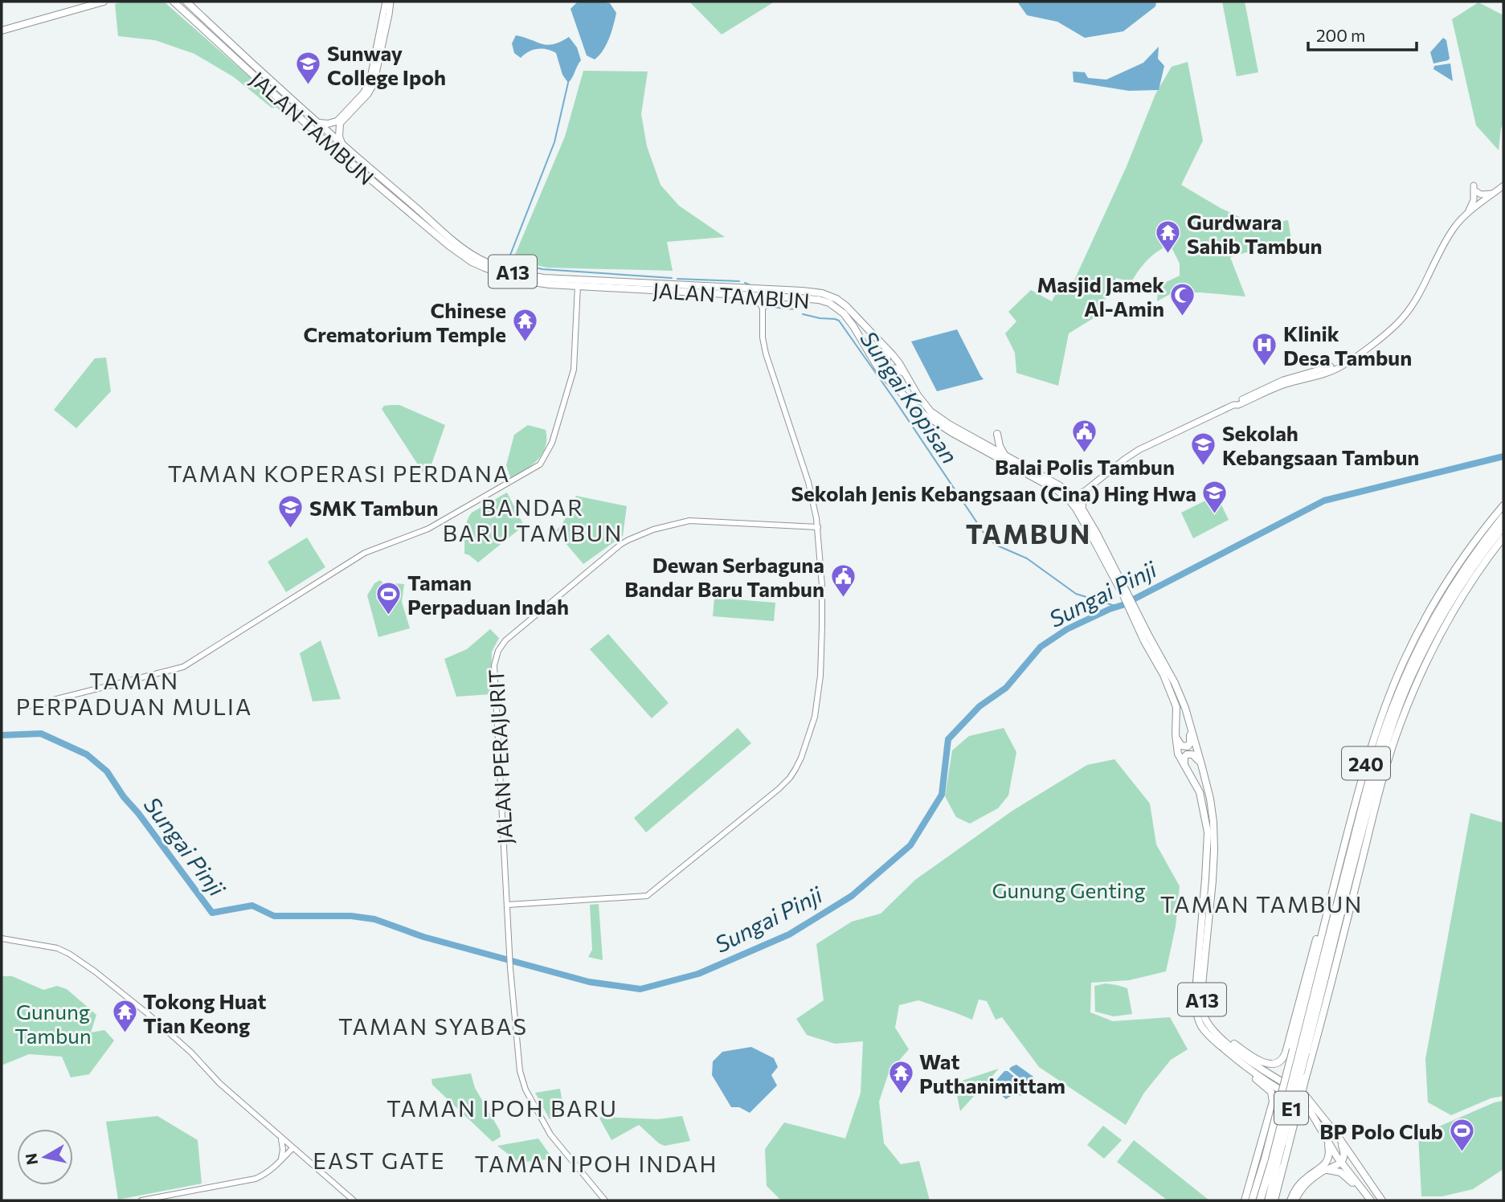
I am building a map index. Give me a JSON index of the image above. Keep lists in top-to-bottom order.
{
  "streets": {
    "highway": ["E1"],
    "main road": ["JALAN TAMBUN", "A13", "240"],
    "street": ["JALAN PERAJURIT"]
  },
  "crossings": [
    ["240", "E1"]
  ],
  "districts": [
    "TAMAN KOPERASI PERDANA",
    "BANDAR BARU TAMBUN",
    "TAMBUN",
    "TAMAN PERPADUAN MULIA",
    "TAMAN TAMBUN",
    "TAMAN SYABAS",
    "TAMAN IPOH BARU",
    "EAST GATE",
    "TAMAN IPOH INDAH"
  ],
  "water": ["Sungai Kopisan", "Sungai Pinji"],
  "parks": ["Gunung Genting", "Gunung Tambun"],
  "places": {
    "school or university": [
      "Sunway College Ipoh",
      "Sekolah Kebangsaan Tambun",
      "Sekolah Jenis Kebangsaan (Cina) Hing Hwa",
      "SMK Tambun"
    ],
    "temple": [
      "Gurdwara Sahib Tambun",
      "Chinese Crematorium Temple",
      "Tokong Huat Tian Keong",
      "Wat Puthanimittam"
    ],
    "mosque": ["Masjid Jamek Al-Amin"],
    "hospital": ["Klinik Desa Tambun"],
    "public building": ["Balai Polis Tambun", "Dewan Serbaguna Bandar Baru Tambun"],
    "sports": ["Taman Perpaduan Indah", "BP Polo Club"]
  },
  "scale_bar": "200 m",
  "north": "left"
}
